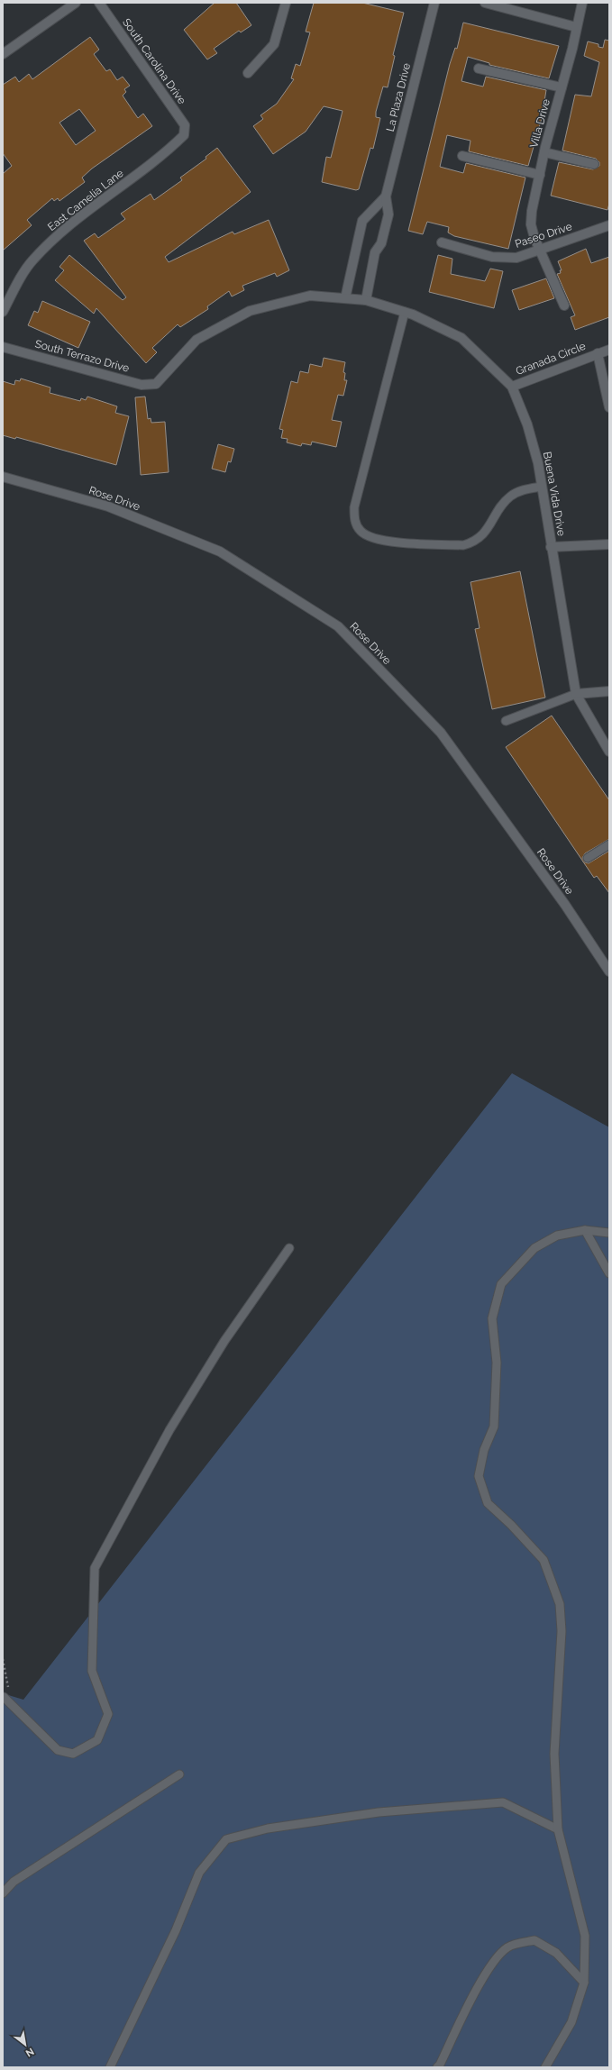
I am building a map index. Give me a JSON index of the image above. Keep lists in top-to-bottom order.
{
  "streets": {
    "street": [
      "South Carolina Drive",
      "La Plaza Drive",
      "Villa Drive",
      "East Camelia Lane",
      "Paseo Drive",
      "South Terrazo Drive",
      "Granada Circle",
      "Buena Vida Drive",
      "Rose Drive"
    ]
  },
  "crossings": [
    ["South Carolina Drive", "East Camelia Lane"],
    ["La Plaza Drive", "Buena Vida Drive"],
    ["Villa Drive", "Paseo Drive"],
    ["South Terrazo Drive", "Buena Vida Drive"],
    ["Granada Circle", "Buena Vida Drive"]
  ],
  "north": "bottom right"
}
